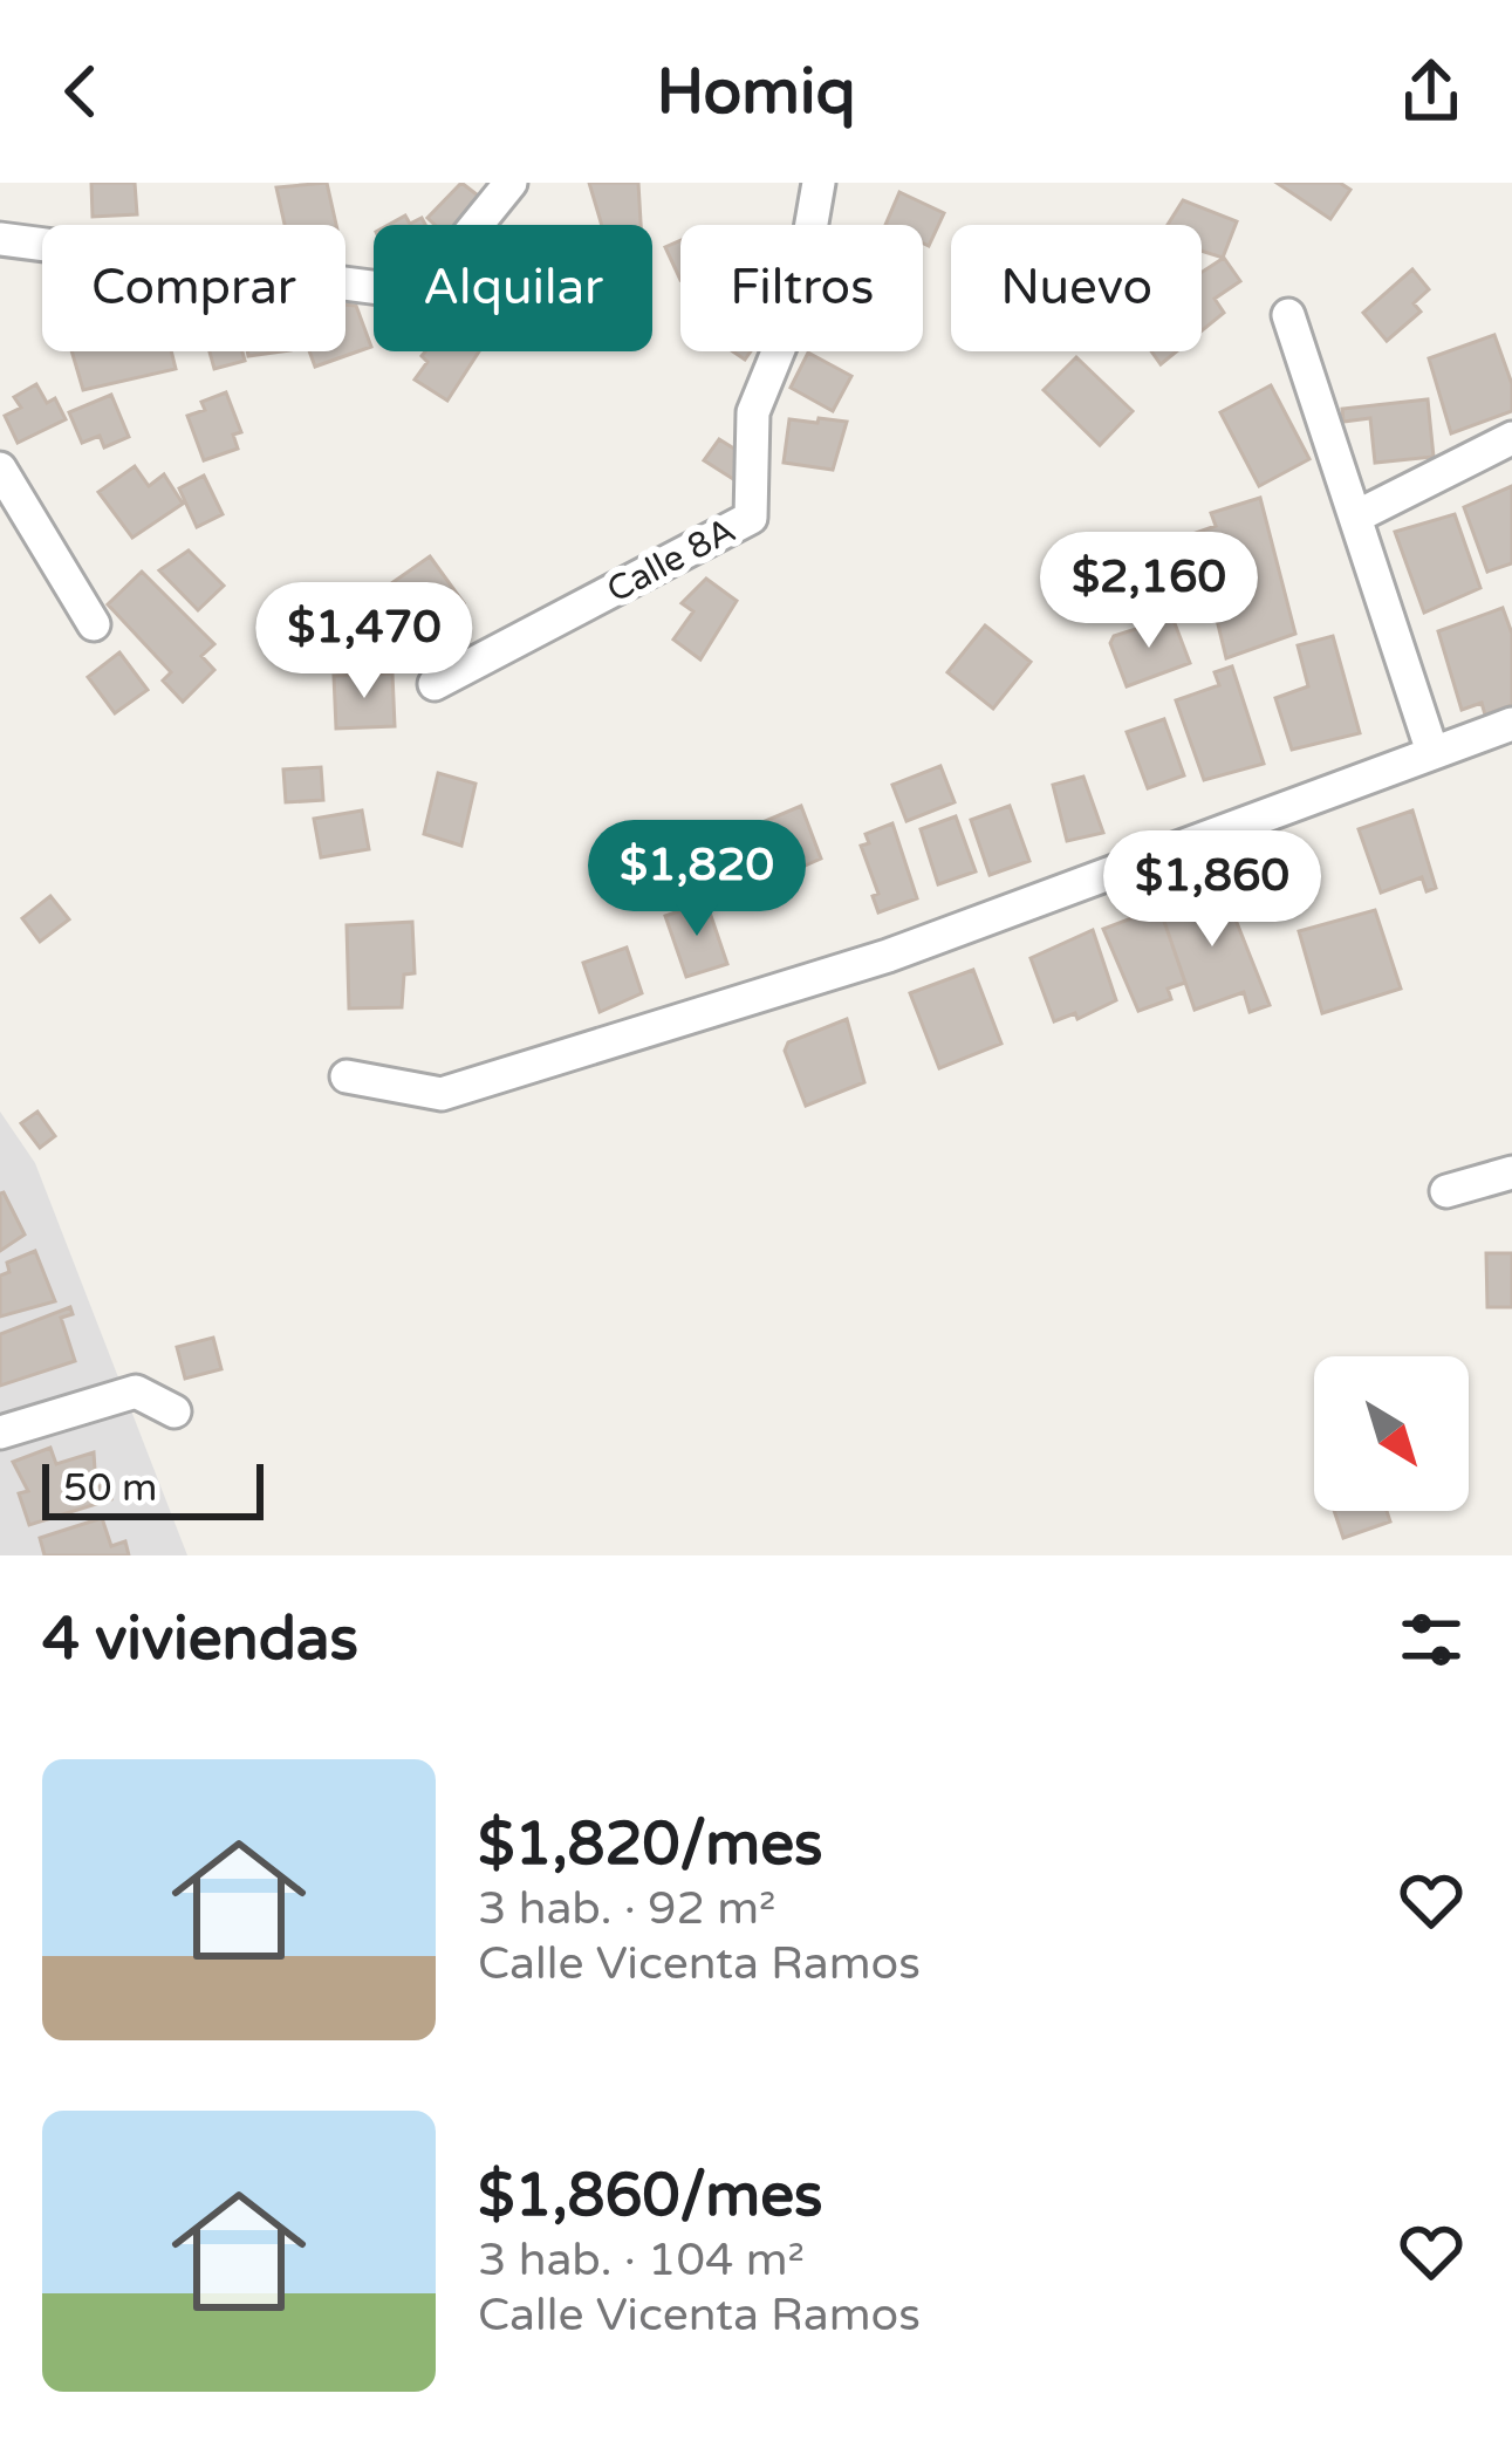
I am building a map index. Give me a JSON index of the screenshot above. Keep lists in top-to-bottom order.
{
  "streets": {
    "street": ["Calle 8A"]
  },
  "scale_bar": "50 m",
  "north": "bottom right",
  "page": {
    "header": "Homiq",
    "chip": [
      "Comprar",
      "Alquilar",
      "Filtros",
      "Nuevo"
    ],
    "price": [
      "$2,160",
      "$1,470",
      "$1,820",
      "$1,860"
    ],
    "scale": "50 m",
    "heading": "4 viviendas",
    "list": [
      {
        "name": "$1,820/mes",
        "note": "3 hab. · 92 m² · Calle Vicenta Ramos"
      },
      {
        "name": "$1,860/mes",
        "note": "3 hab. · 104 m² · Calle Vicenta Ramos"
      }
    ]
  }
}
